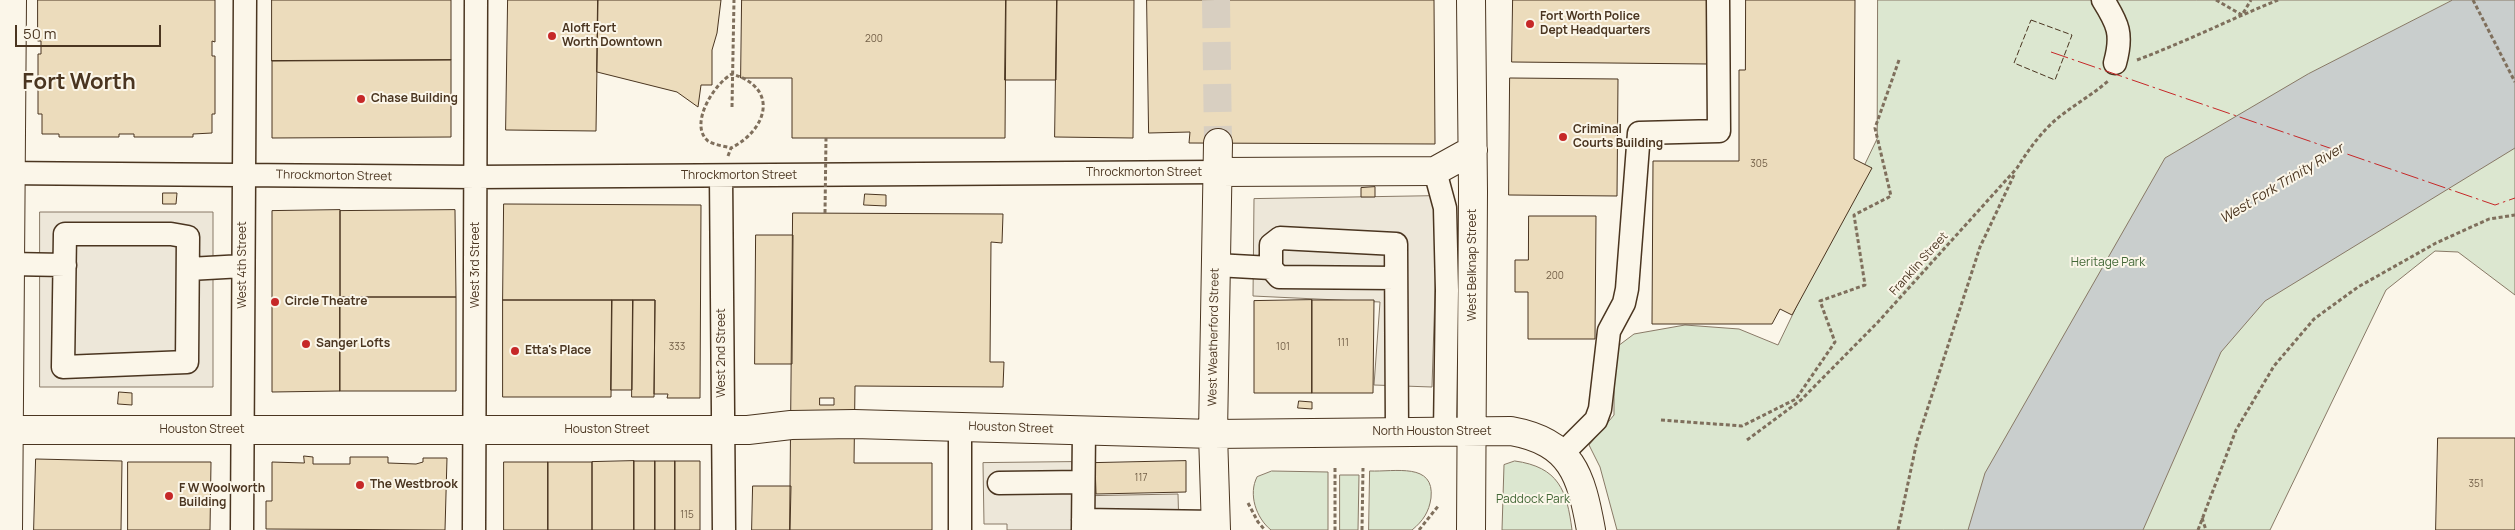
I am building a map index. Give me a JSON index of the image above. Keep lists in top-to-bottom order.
{
  "streets": {
    "main road": [
      "Throckmorton Street",
      "West Belknap Street",
      "West Weatherford Street",
      "Houston Street",
      "North Houston Street"
    ],
    "street": ["West 4th Street", "West 3rd Street", "West 2nd Street"],
    "path": ["Franklin Street"]
  },
  "crossings": [
    ["Throckmorton Street", "West 4th Street"],
    ["Throckmorton Street", "West 3rd Street"],
    ["Throckmorton Street", "West Belknap Street"],
    ["Throckmorton Street", "West Weatherford Street"],
    ["Throckmorton Street", "West 2nd Street"],
    ["West 4th Street", "Houston Street"],
    ["West 3rd Street", "Houston Street"],
    ["West Belknap Street", "North Houston Street"],
    ["West Weatherford Street", "Houston Street"],
    ["West Weatherford Street", "North Houston Street"],
    ["West 2nd Street", "Houston Street"],
    ["Houston Street", "North Houston Street"]
  ],
  "districts": ["Fort Worth"],
  "water": ["West Fork Trinity River"],
  "parks": ["Heritage Park", "Paddock Park"],
  "places": [
    "Fort Worth Police Dept Headquarters",
    "Aloft Fort Worth Downtown",
    "Chase Building",
    "Criminal Courts Building",
    "Circle Theatre",
    "Sanger Lofts",
    "Etta's Place",
    "The Westbrook",
    "F W Woolworth Building"
  ],
  "house_numbers": [
    "200",
    "305",
    "200",
    "111",
    "333",
    "101",
    "117",
    "351",
    "115"
  ],
  "scale_bar": "50 m"
}
